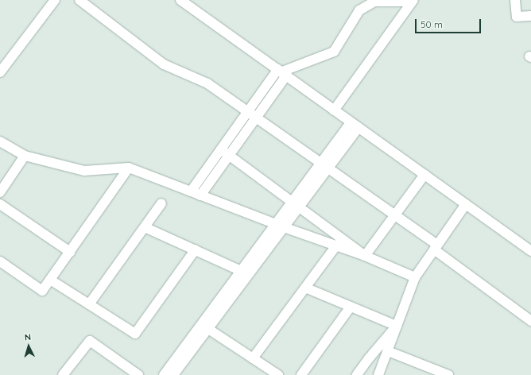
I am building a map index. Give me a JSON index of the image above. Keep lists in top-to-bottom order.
{
  "scale_bar": "50 m",
  "north": "top"
}
